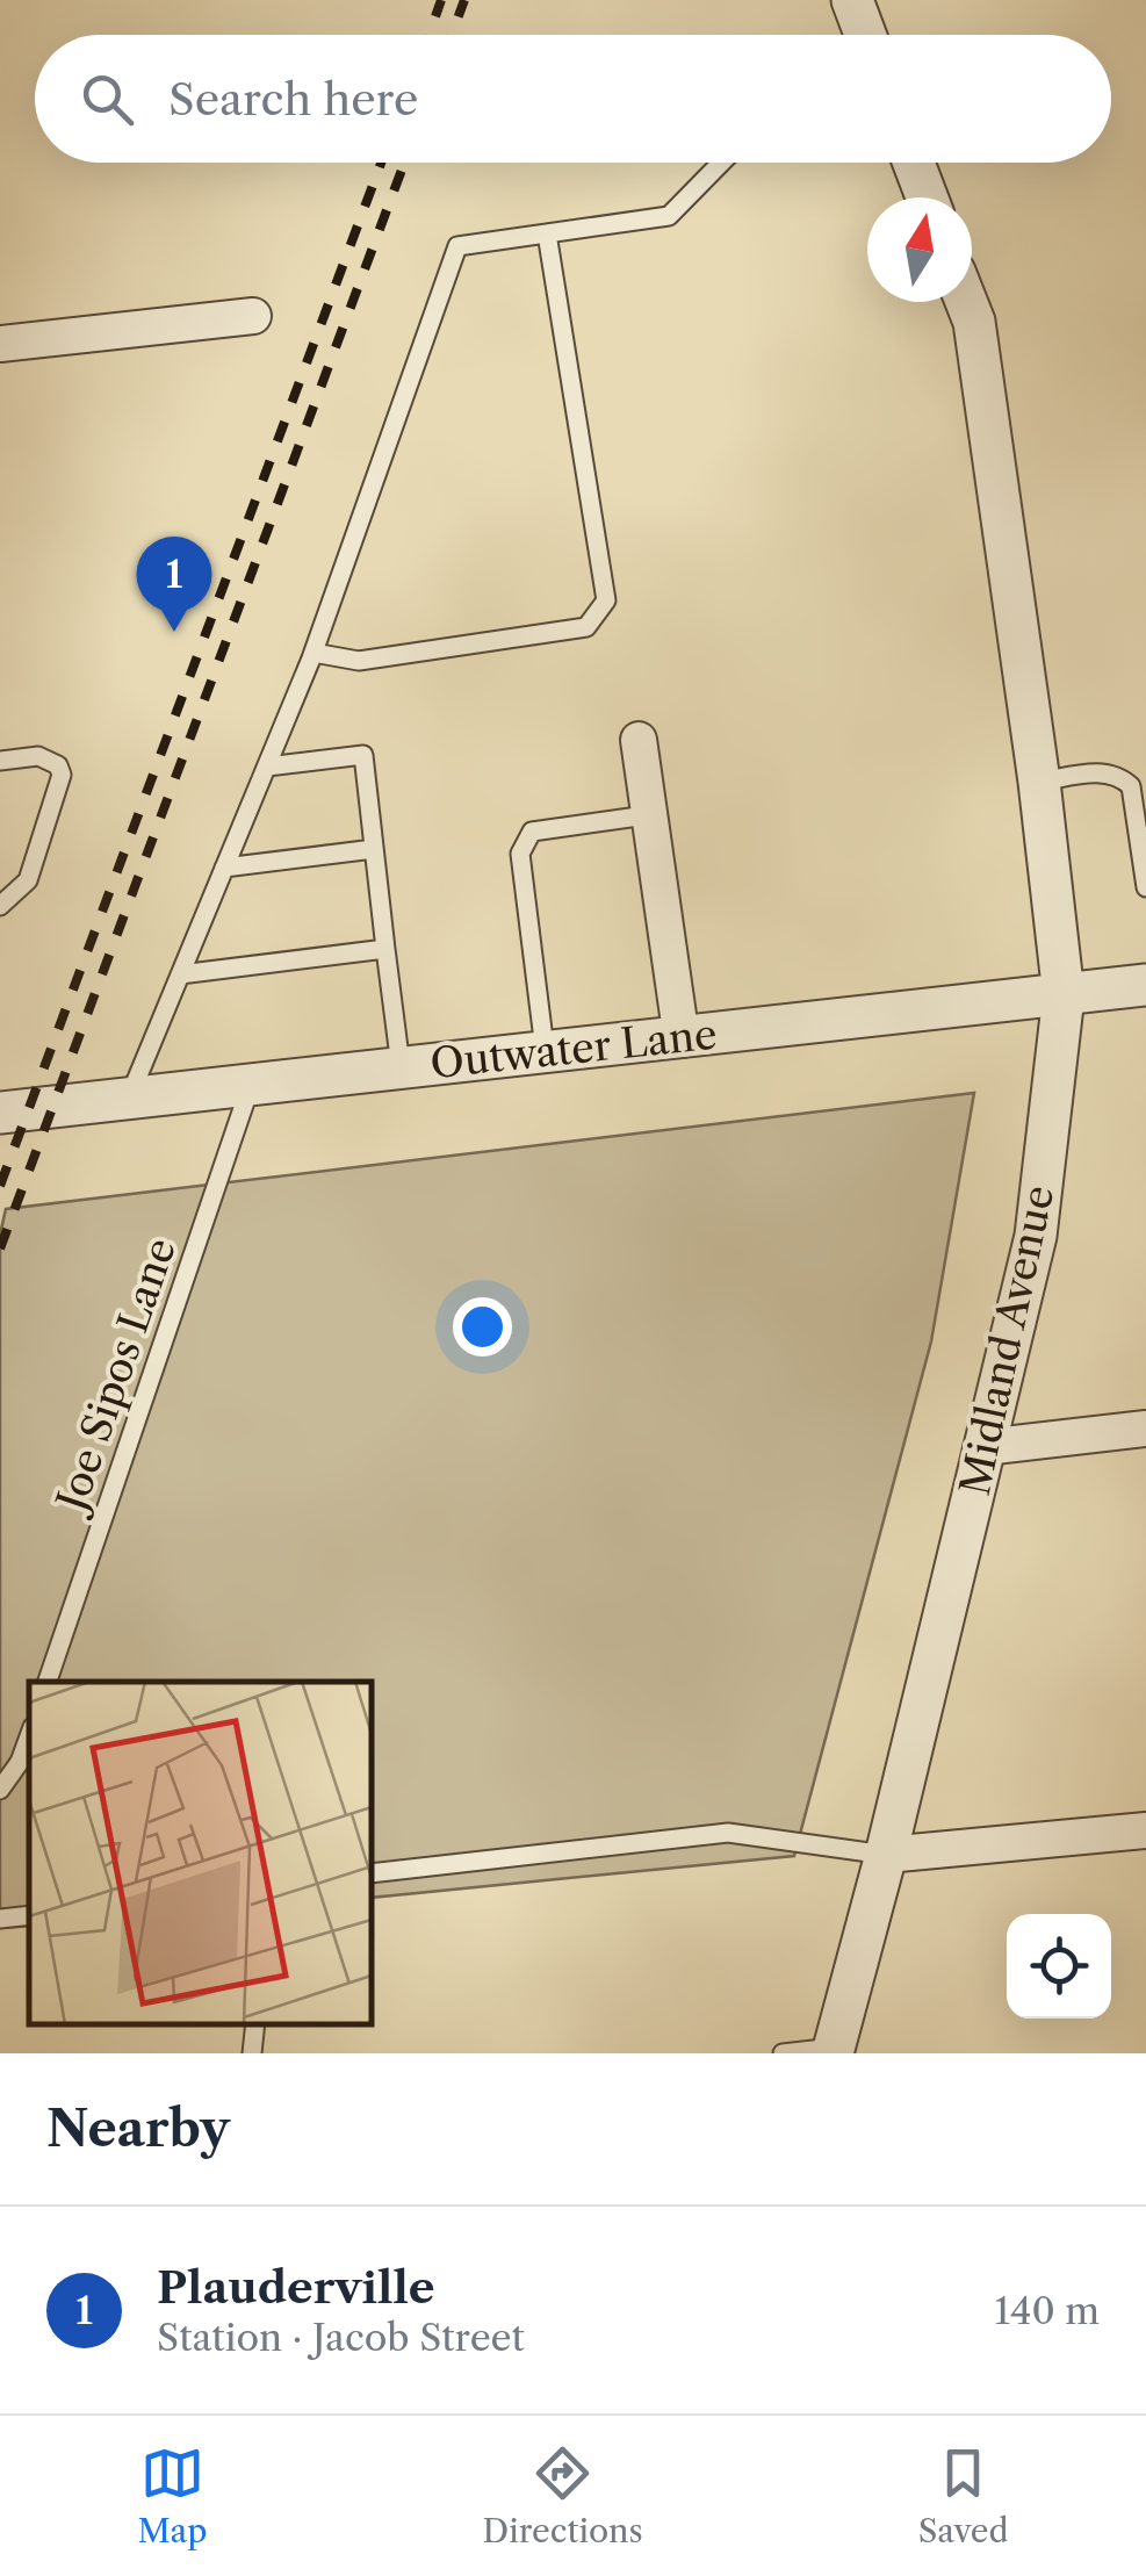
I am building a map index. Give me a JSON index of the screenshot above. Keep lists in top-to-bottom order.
{
  "streets": {
    "street": ["Outwater Lane", "Midland Avenue"],
    "lane": ["Joe Sipos Lane"]
  },
  "crossings": [
    ["Outwater Lane", "Midland Avenue"],
    ["Outwater Lane", "Joe Sipos Lane"]
  ],
  "north": "top",
  "page": {
    "search": "Search here",
    "pins": "1",
    "heading": "Nearby",
    "list": [
      {
        "mark": "1",
        "name": "Plauderville",
        "note": "Station · Jacob Street",
        "value": "140 m"
      }
    ],
    "nav": ["Map", "Directions", "Saved"]
  }
}
